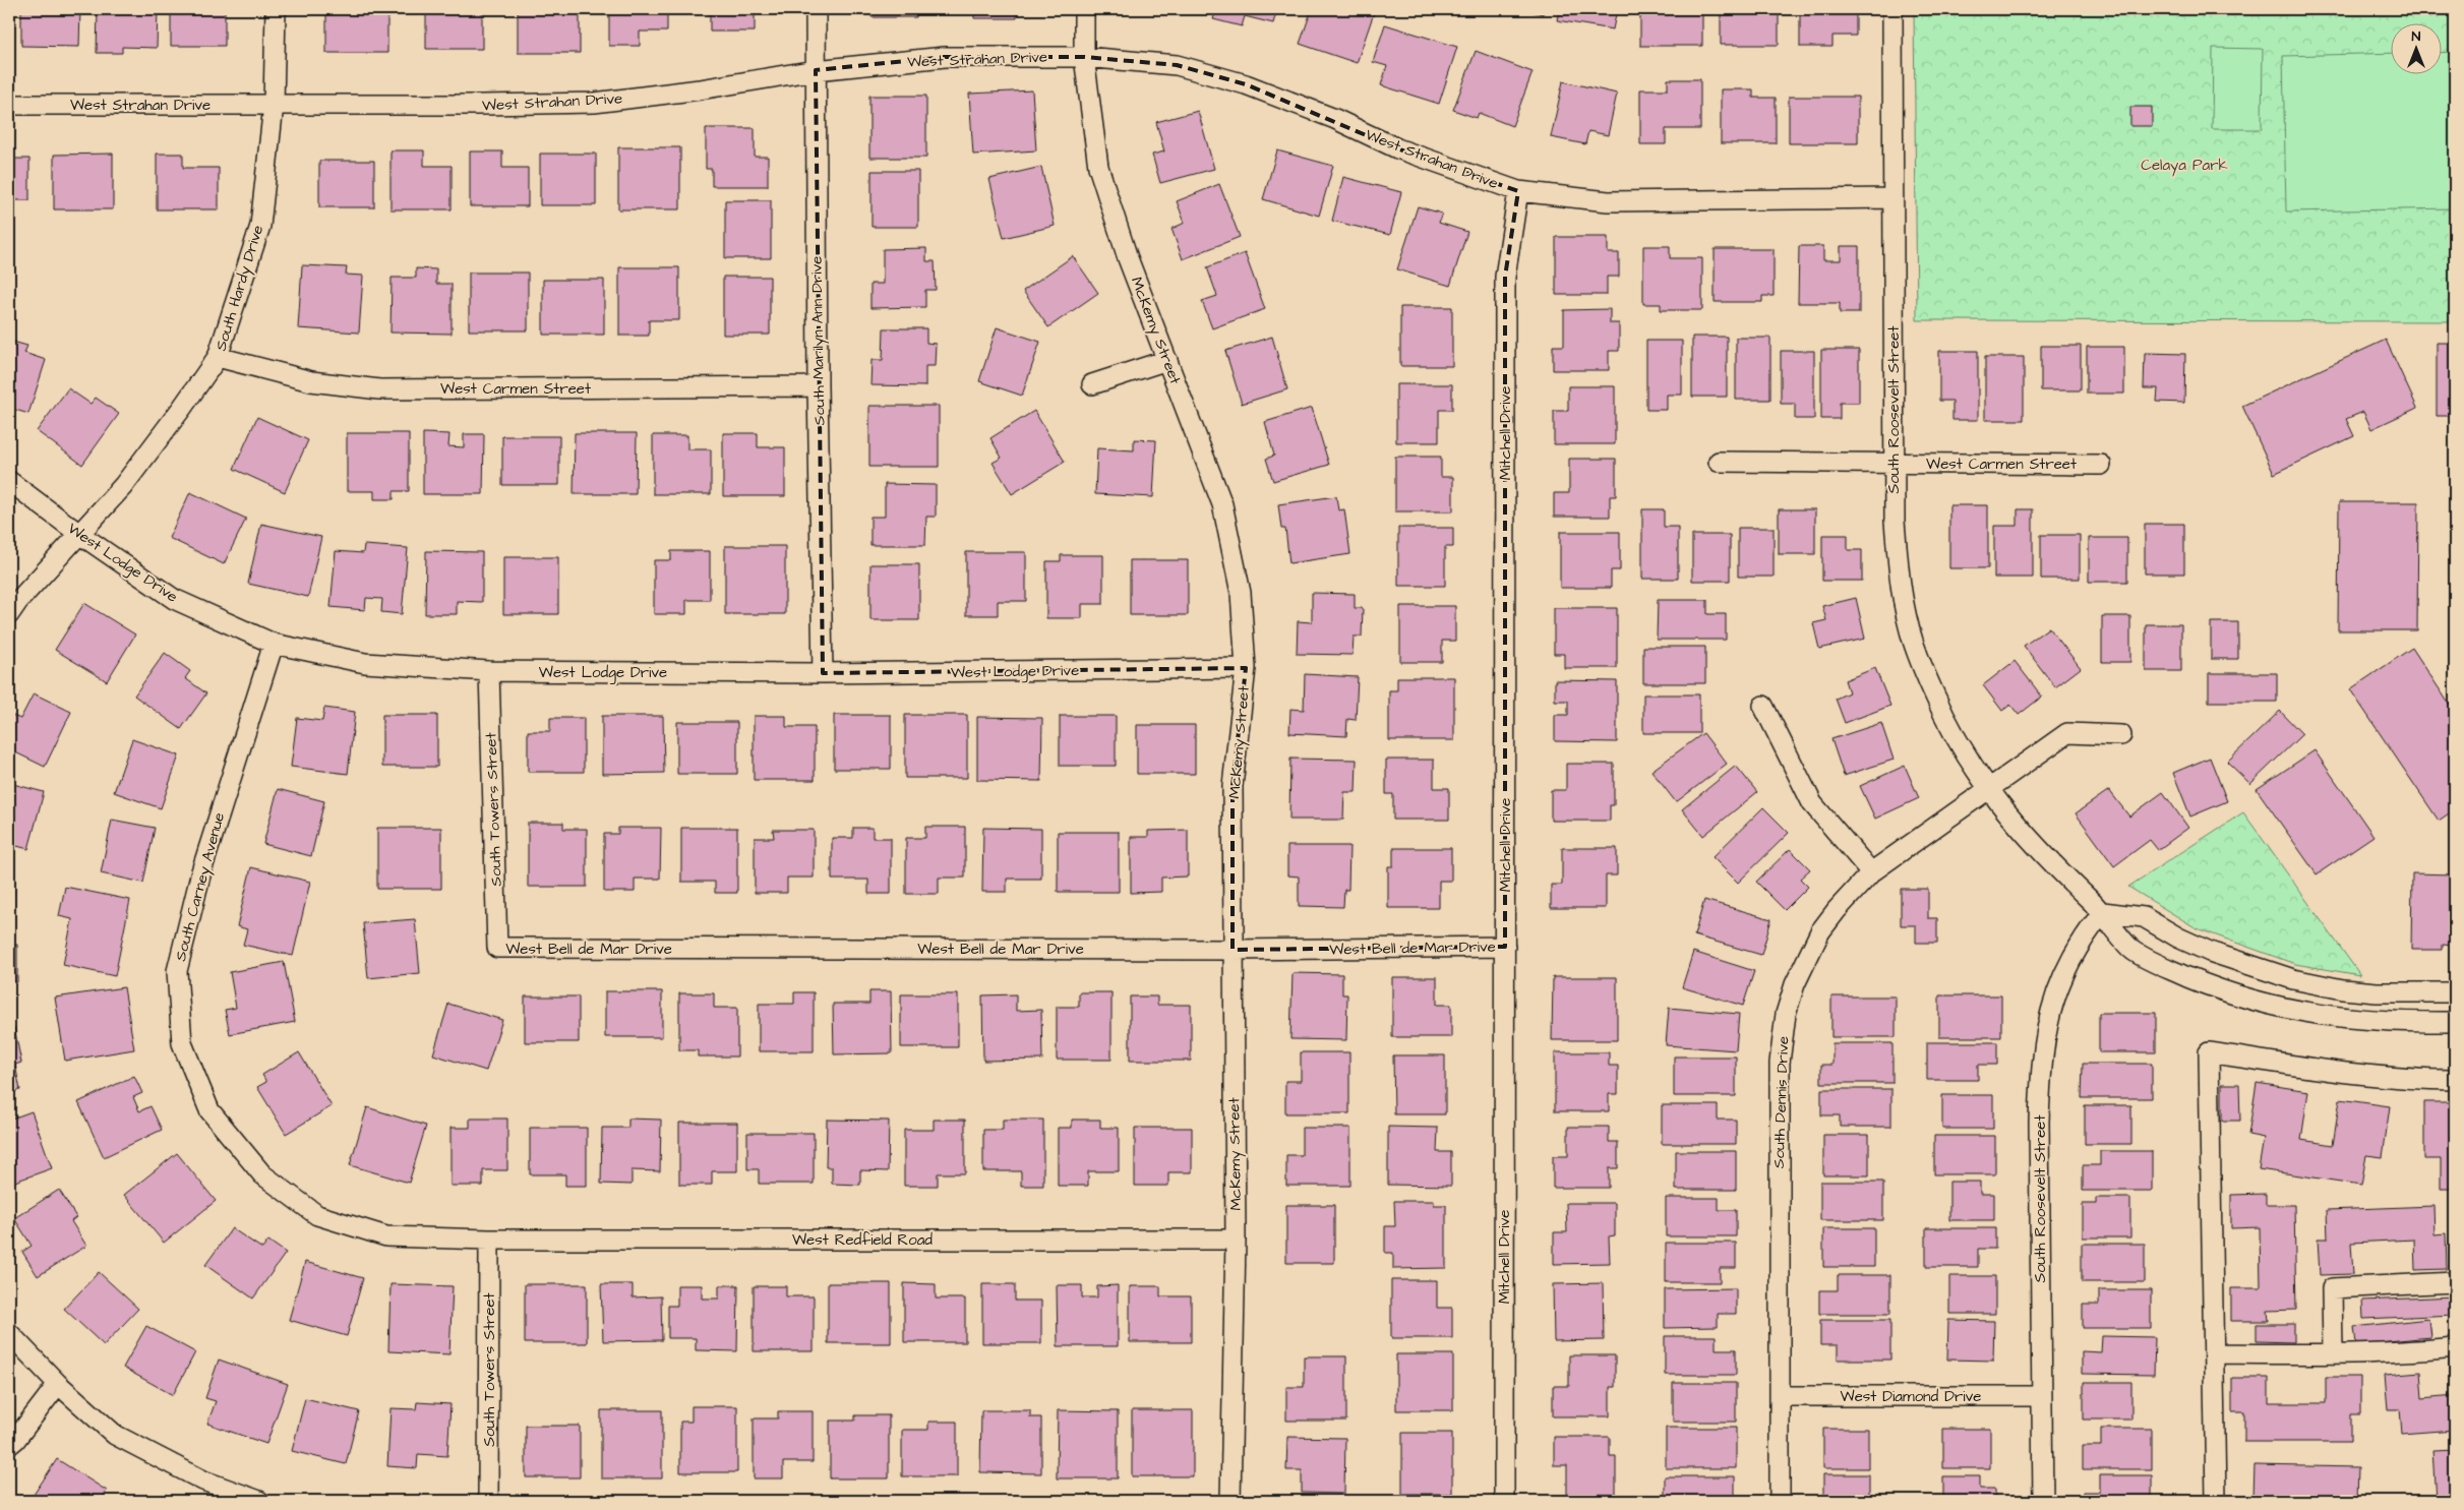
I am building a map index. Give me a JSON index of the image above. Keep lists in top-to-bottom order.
{
  "streets": {
    "street": [
      "West Strahan Drive",
      "South Hardy Drive",
      "McKemy Street",
      "South Marilyn Ann Drive",
      "West Carmen Street",
      "South Roosevelt Street",
      "Mitchell Drive",
      "West Lodge Drive",
      "South Towers Street",
      "South Carney Avenue",
      "West Bell de Mar Drive",
      "South Dennis Drive",
      "West Redfield Road",
      "West Diamond Drive"
    ]
  },
  "crossings": [
    ["West Strahan Drive", "South Hardy Drive"],
    ["West Strahan Drive", "McKemy Street"],
    ["West Strahan Drive", "South Marilyn Ann Drive"],
    ["West Strahan Drive", "South Roosevelt Street"],
    ["West Strahan Drive", "Mitchell Drive"],
    ["South Hardy Drive", "West Carmen Street"],
    ["South Hardy Drive", "West Lodge Drive"],
    ["McKemy Street", "West Lodge Drive"],
    ["McKemy Street", "West Bell de Mar Drive"],
    ["McKemy Street", "West Redfield Road"],
    ["South Marilyn Ann Drive", "West Carmen Street"],
    ["South Marilyn Ann Drive", "West Lodge Drive"],
    ["West Carmen Street", "South Roosevelt Street"],
    ["South Roosevelt Street", "South Dennis Drive"],
    ["South Roosevelt Street", "West Diamond Drive"],
    ["Mitchell Drive", "West Bell de Mar Drive"],
    ["West Lodge Drive", "South Towers Street"],
    ["West Lodge Drive", "South Carney Avenue"],
    ["South Towers Street", "South Carney Avenue"],
    ["South Towers Street", "West Bell de Mar Drive"],
    ["South Towers Street", "West Redfield Road"],
    ["South Carney Avenue", "West Redfield Road"],
    ["South Dennis Drive", "West Diamond Drive"]
  ],
  "parks": ["Celaya Park"],
  "north": "top"
}
